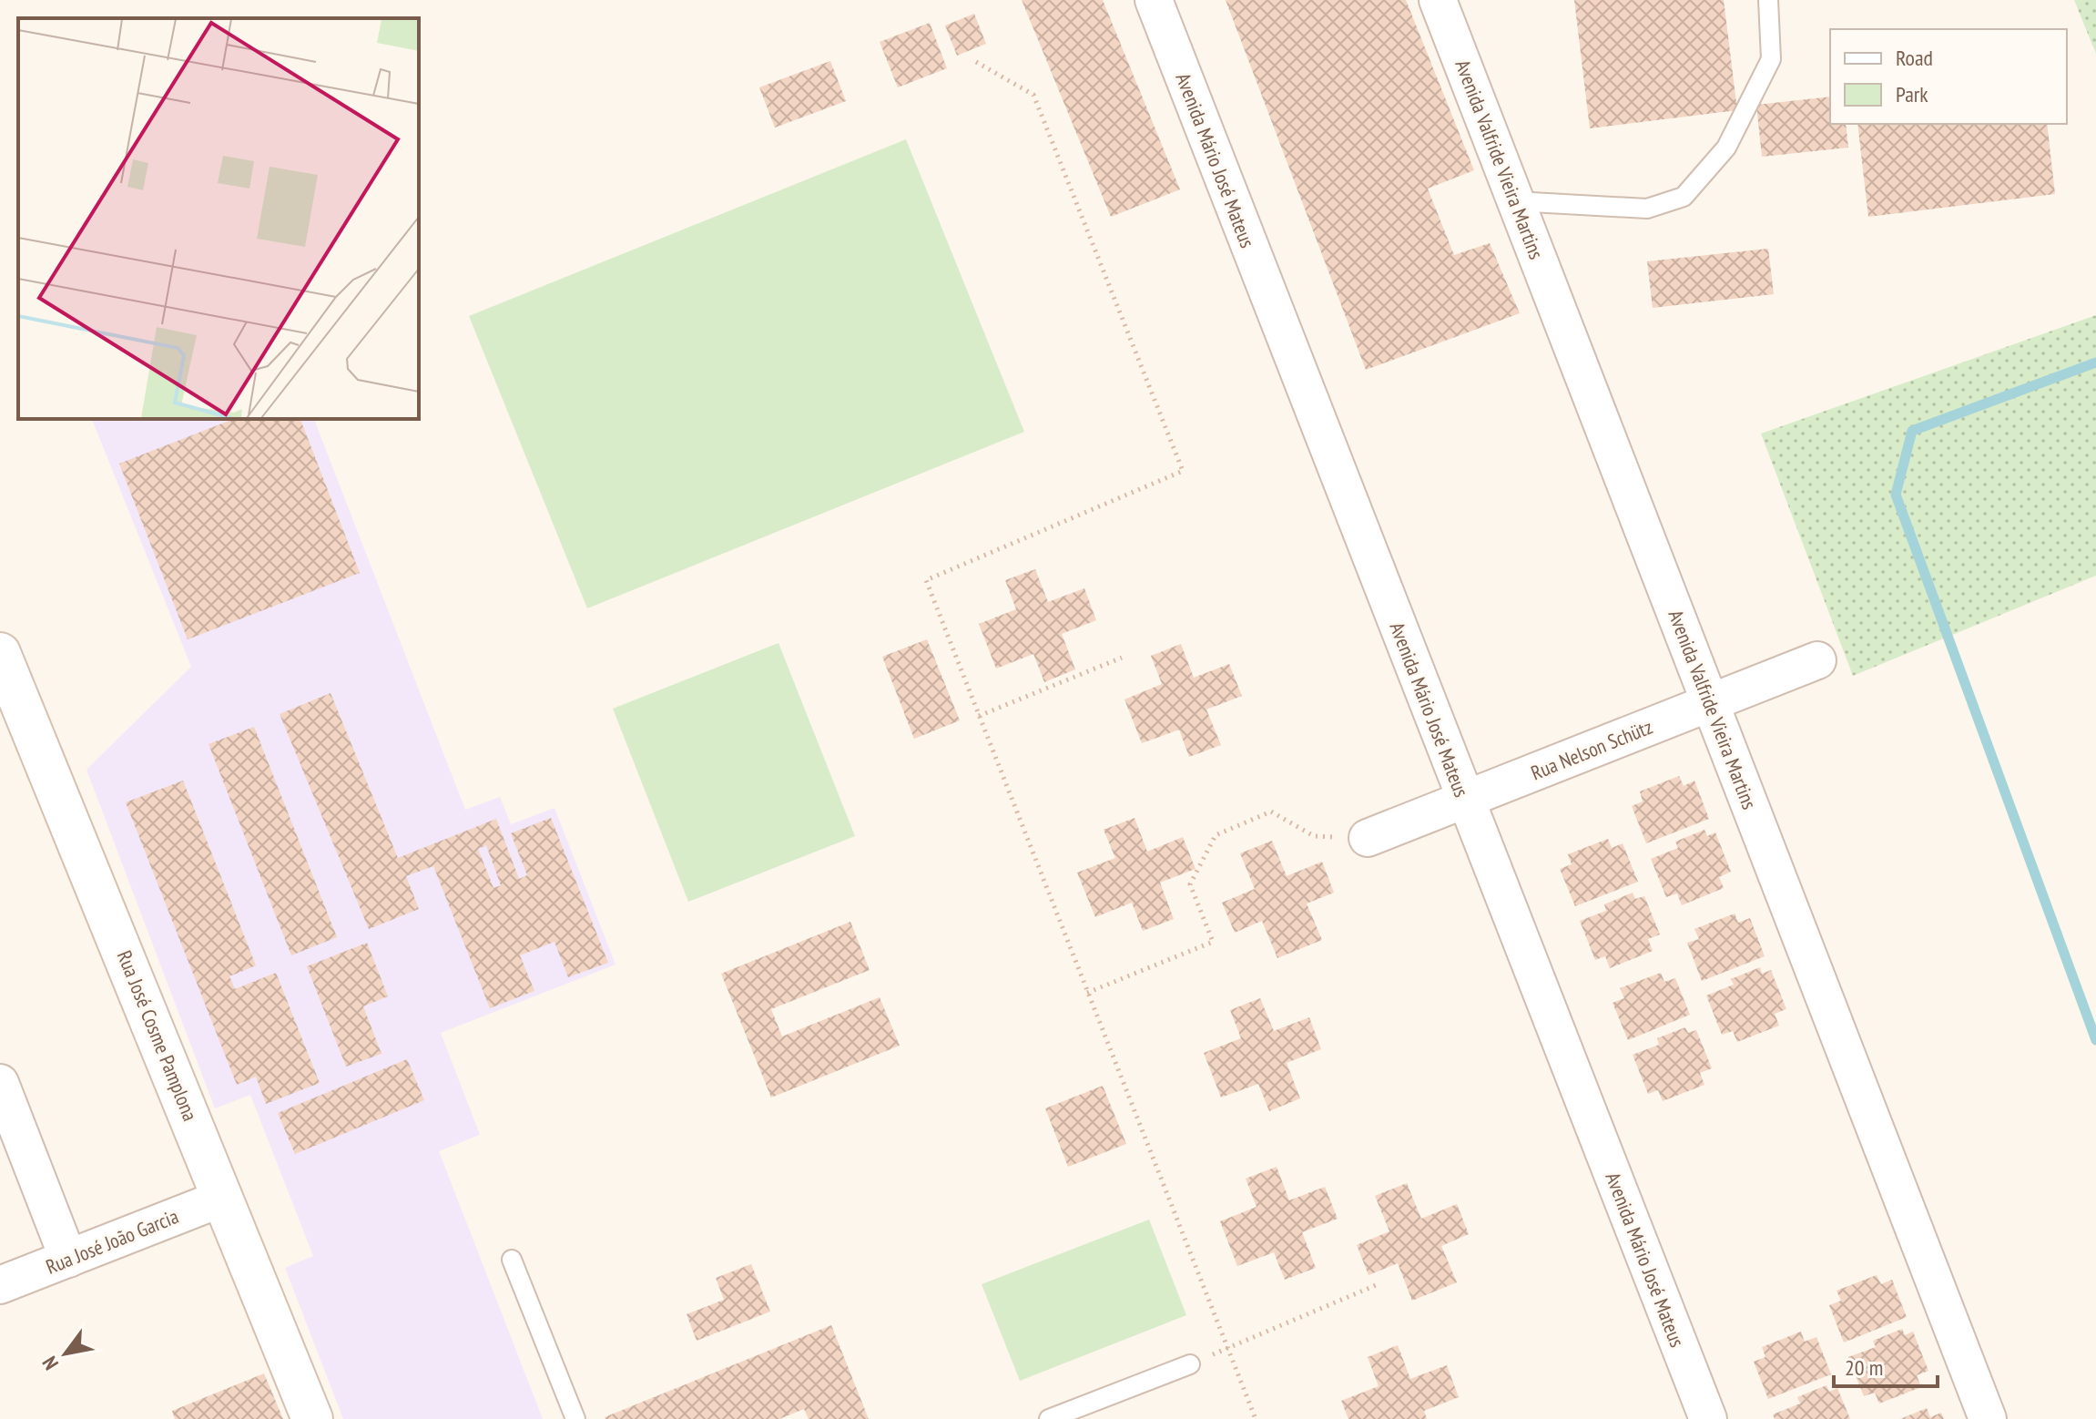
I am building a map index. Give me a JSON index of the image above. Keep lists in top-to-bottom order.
{
  "streets": {
    "main road": ["Rua José Cosme Pamplona"],
    "street": [
      "Avenida Valfride Vieira Martins",
      "Avenida Mário José Mateus",
      "Rua Nelson Schütz",
      "Rua José João Garcia"
    ]
  },
  "crossings": [
    ["Avenida Valfride Vieira Martins", "Rua Nelson Schütz"],
    ["Avenida Mário José Mateus", "Rua Nelson Schütz"],
    ["Rua José Cosme Pamplona", "Rua José João Garcia"]
  ],
  "legend": ["Road", "Park"],
  "scale_bar": "20 m",
  "north": "bottom left"
}
